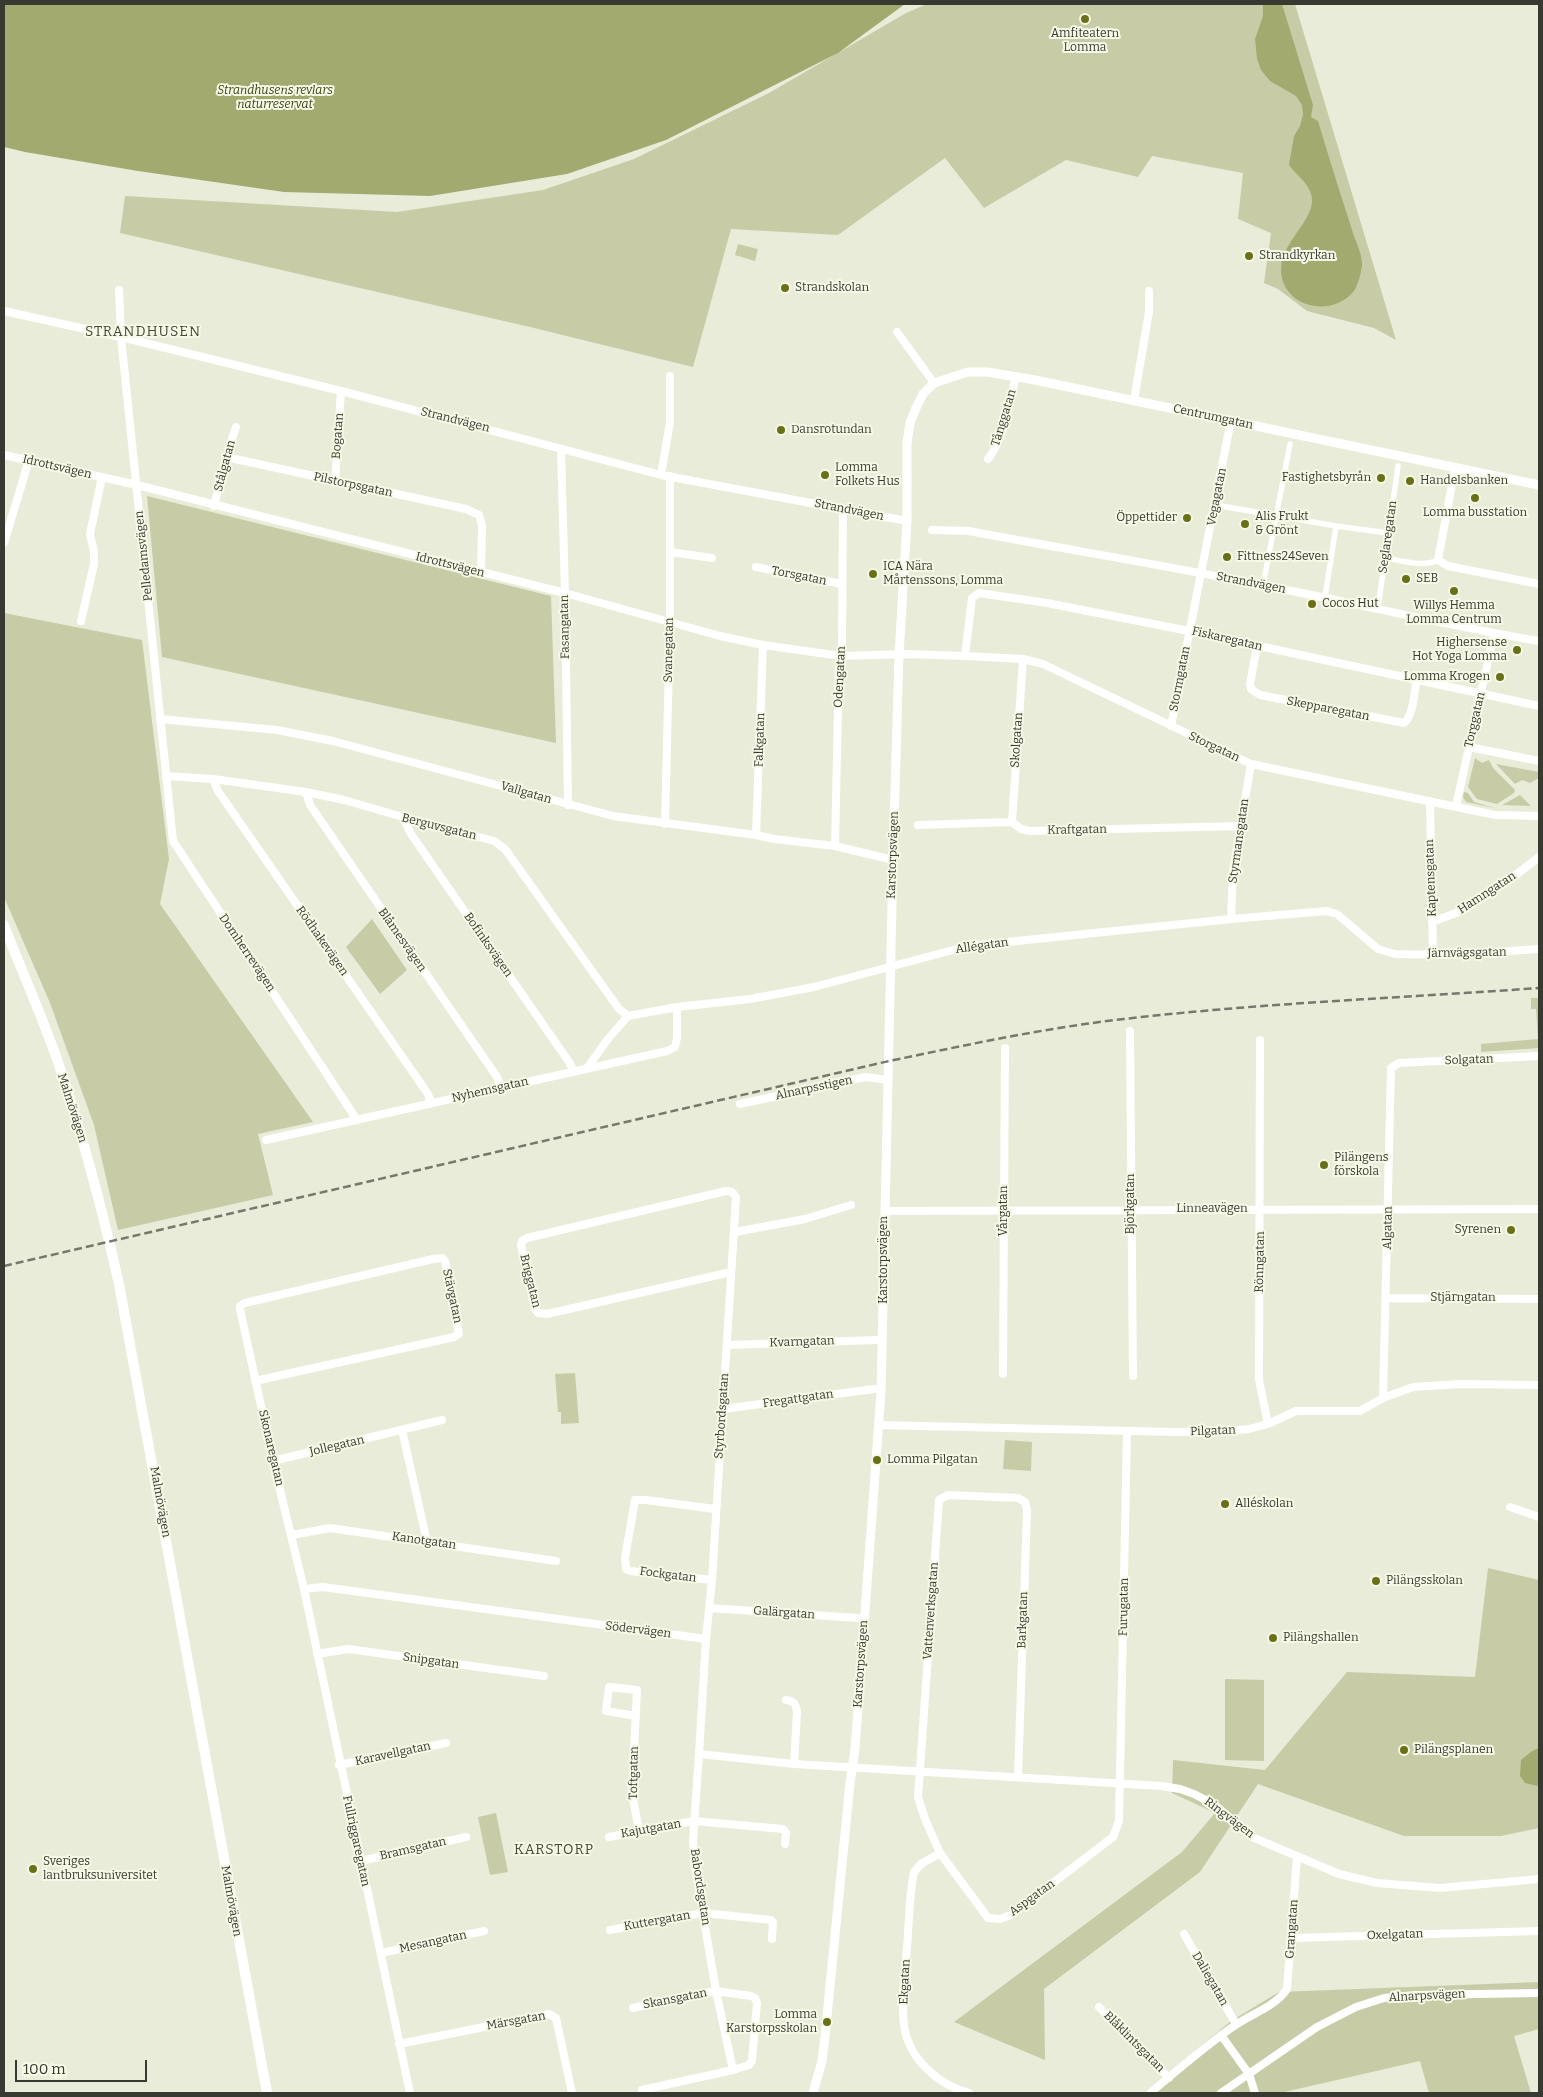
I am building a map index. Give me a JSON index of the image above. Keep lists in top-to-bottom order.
{
  "streets": {
    "main road": ["Malmövägen"],
    "street": [
      "Centrumgatan",
      "Tånggatan",
      "Strandvägen",
      "Bogatan",
      "Stålgatan",
      "Idrottsvägen",
      "Pilstorpsgatan",
      "Vegagatan",
      "Seglaregatan",
      "Pelledamsvägen",
      "Torsgatan",
      "Fasangatan",
      "Fiskaregatan",
      "Svanegatan",
      "Odengatan",
      "Stormgatan",
      "Skepparegatan",
      "Torggatan",
      "Falkgatan",
      "Skolgatan",
      "Storgatan",
      "Vallgatan",
      "Berguvsgatan",
      "Kraftgatan",
      "Styrmansgatan",
      "Karstorpsvägen",
      "Kaptensgatan",
      "Hamngatan",
      "Blåmesvägen",
      "Rödhakevägen",
      "Bofinksvägen",
      "Allégatan",
      "Domherrevägen",
      "Järnvägsgatan",
      "Solgatan",
      "Alnarpsstigen",
      "Nyhemsgatan",
      "Björkgatan",
      "Linneavägen",
      "Vårgatan",
      "Algatan",
      "Rönngatan",
      "Briggatan",
      "Stävgatan",
      "Stjärngatan",
      "Kvarngatan",
      "Fregattgatan",
      "Styrbordsgatan",
      "Pilgatan",
      "Jollegatan",
      "Skonaregatan",
      "Kanotgatan",
      "Fockgatan",
      "Furugatan",
      "Vattenverksgatan",
      "Galärgatan",
      "Barkgatan",
      "Södervägen",
      "Snipgatan",
      "Karavellgatan",
      "Toftgatan",
      "Ringvägen",
      "Kajutgatan",
      "Fullriggaregatan",
      "Bramsgatan",
      "Babordsgatan",
      "Aspgatan",
      "Kuttergatan",
      "Grangatan",
      "Oxelgatan",
      "Mesangatan",
      "Daliegatan",
      "Ekgatan",
      "Alnarpsvägen",
      "Skansgatan",
      "Märsgatan",
      "Blåklintsgatan"
    ]
  },
  "crossings": [
    ["Centrumgatan", "Tånggatan"],
    ["Centrumgatan", "Vegagatan"],
    ["Centrumgatan", "Karstorpsvägen"],
    ["Strandvägen", "Bogatan"],
    ["Strandvägen", "Vegagatan"],
    ["Strandvägen", "Seglaregatan"],
    ["Strandvägen", "Pelledamsvägen"],
    ["Strandvägen", "Fasangatan"],
    ["Strandvägen", "Svanegatan"],
    ["Strandvägen", "Odengatan"],
    ["Strandvägen", "Stormgatan"],
    ["Strandvägen", "Torggatan"],
    ["Strandvägen", "Karstorpsvägen"],
    ["Bogatan", "Pilstorpsgatan"],
    ["Stålgatan", "Idrottsvägen"],
    ["Stålgatan", "Pilstorpsgatan"],
    ["Idrottsvägen", "Pilstorpsgatan"],
    ["Idrottsvägen", "Pelledamsvägen"],
    ["Idrottsvägen", "Fasangatan"],
    ["Idrottsvägen", "Svanegatan"],
    ["Idrottsvägen", "Odengatan"],
    ["Idrottsvägen", "Falkgatan"],
    ["Idrottsvägen", "Storgatan"],
    ["Idrottsvägen", "Karstorpsvägen"],
    ["Vegagatan", "Stormgatan"],
    ["Pelledamsvägen", "Vallgatan"],
    ["Pelledamsvägen", "Berguvsgatan"],
    ["Pelledamsvägen", "Domherrevägen"],
    ["Torsgatan", "Odengatan"],
    ["Fasangatan", "Vallgatan"],
    ["Fiskaregatan", "Stormgatan"],
    ["Fiskaregatan", "Skepparegatan"],
    ["Fiskaregatan", "Torggatan"],
    ["Fiskaregatan", "Storgatan"],
    ["Svanegatan", "Vallgatan"],
    ["Odengatan", "Vallgatan"],
    ["Stormgatan", "Storgatan"],
    ["Torggatan", "Storgatan"],
    ["Falkgatan", "Vallgatan"],
    ["Skolgatan", "Storgatan"],
    ["Skolgatan", "Kraftgatan"],
    ["Storgatan", "Styrmansgatan"],
    ["Storgatan", "Karstorpsvägen"],
    ["Storgatan", "Kaptensgatan"],
    ["Vallgatan", "Karstorpsvägen"],
    ["Berguvsgatan", "Blåmesvägen"],
    ["Berguvsgatan", "Rödhakevägen"],
    ["Berguvsgatan", "Bofinksvägen"],
    ["Berguvsgatan", "Allégatan"],
    ["Berguvsgatan", "Domherrevägen"],
    ["Kraftgatan", "Styrmansgatan"],
    ["Styrmansgatan", "Allégatan"],
    ["Karstorpsvägen", "Allégatan"],
    ["Karstorpsvägen", "Alnarpsstigen"],
    ["Karstorpsvägen", "Linneavägen"],
    ["Karstorpsvägen", "Pilgatan"],
    ["Karstorpsvägen", "Ringvägen"],
    ["Kaptensgatan", "Hamngatan"],
    ["Kaptensgatan", "Järnvägsgatan"],
    ["Blåmesvägen", "Nyhemsgatan"],
    ["Rödhakevägen", "Nyhemsgatan"],
    ["Bofinksvägen", "Nyhemsgatan"],
    ["Allégatan", "Järnvägsgatan"],
    ["Allégatan", "Nyhemsgatan"],
    ["Domherrevägen", "Nyhemsgatan"],
    ["Solgatan", "Algatan"],
    ["Björkgatan", "Linneavägen"],
    ["Linneavägen", "Vårgatan"],
    ["Linneavägen", "Algatan"],
    ["Linneavägen", "Rönngatan"],
    ["Algatan", "Stjärngatan"],
    ["Algatan", "Pilgatan"],
    ["Rönngatan", "Pilgatan"],
    ["Briggatan", "Styrbordsgatan"],
    ["Stävgatan", "Skonaregatan"],
    ["Kvarngatan", "Styrbordsgatan"],
    ["Fregattgatan", "Styrbordsgatan"],
    ["Styrbordsgatan", "Fockgatan"],
    ["Styrbordsgatan", "Galärgatan"],
    ["Styrbordsgatan", "Södervägen"],
    ["Pilgatan", "Furugatan"],
    ["Jollegatan", "Skonaregatan"],
    ["Skonaregatan", "Kanotgatan"],
    ["Skonaregatan", "Södervägen"],
    ["Skonaregatan", "Fullriggaregatan"],
    ["Furugatan", "Ringvägen"],
    ["Furugatan", "Aspgatan"],
    ["Vattenverksgatan", "Barkgatan"],
    ["Vattenverksgatan", "Ringvägen"],
    ["Vattenverksgatan", "Aspgatan"],
    ["Barkgatan", "Ringvägen"],
    ["Södervägen", "Fullriggaregatan"],
    ["Snipgatan", "Fullriggaregatan"],
    ["Karavellgatan", "Fullriggaregatan"],
    ["Toftgatan", "Kajutgatan"],
    ["Ringvägen", "Aspgatan"],
    ["Ringvägen", "Grangatan"],
    ["Kajutgatan", "Babordsgatan"],
    ["Fullriggaregatan", "Bramsgatan"],
    ["Fullriggaregatan", "Mesangatan"],
    ["Fullriggaregatan", "Märsgatan"],
    ["Babordsgatan", "Kuttergatan"],
    ["Babordsgatan", "Skansgatan"],
    ["Aspgatan", "Ekgatan"],
    ["Grangatan", "Oxelgatan"],
    ["Grangatan", "Daliegatan"]
  ],
  "districts": ["STRANDHUSEN", "KARSTORP"],
  "parks": ["Strandhusens revlars naturreservat"],
  "places": [
    "Amfiteatern Lomma",
    "Strandkyrkan",
    "Strandskolan",
    "Dansrotundan",
    "Lomma Folkets Hus",
    "Fastighetsbyrån",
    "Handelsbanken",
    "Lomma busstation",
    "Öppettider",
    "Alis Frukt & Grönt",
    "Fittness24Seven",
    "ICA Nära Mårtenssons, Lomma",
    "SEB",
    "Willys Hemma Lomma Centrum",
    "Cocos Hut",
    "Highersense Hot Yoga Lomma",
    "Lomma Krogen",
    "Pilängens förskola",
    "Syrenen",
    "Lomma Pilgatan",
    "Alléskolan",
    "Pilängsskolan",
    "Pilängshallen",
    "Pilängsplanen",
    "Sveriges lantbruksuniversitet",
    "Lomma Karstorpsskolan"
  ],
  "scale_bar": "100 m"
}
